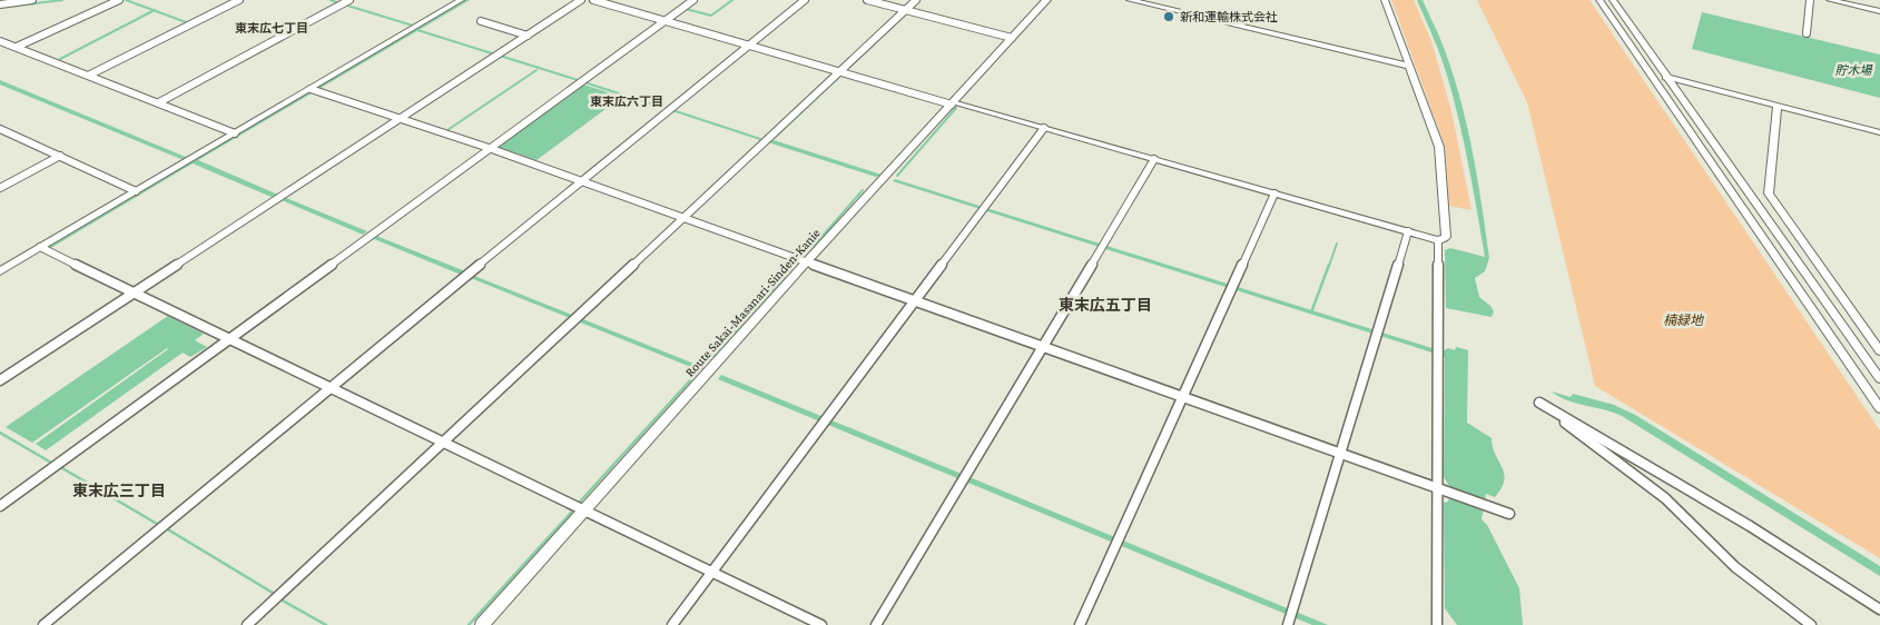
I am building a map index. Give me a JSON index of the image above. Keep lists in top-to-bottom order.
{
  "streets": {
    "main road": ["Route Sakai-Masanari-Sinden-Kanie"]
  },
  "districts": [
    "東末広七丁目",
    "東末広六丁目",
    "東末広五丁目",
    "東末広三丁目"
  ],
  "water": ["貯木場"],
  "parks": ["楠緑地"],
  "places": ["新和運輸株式会社"]
}
